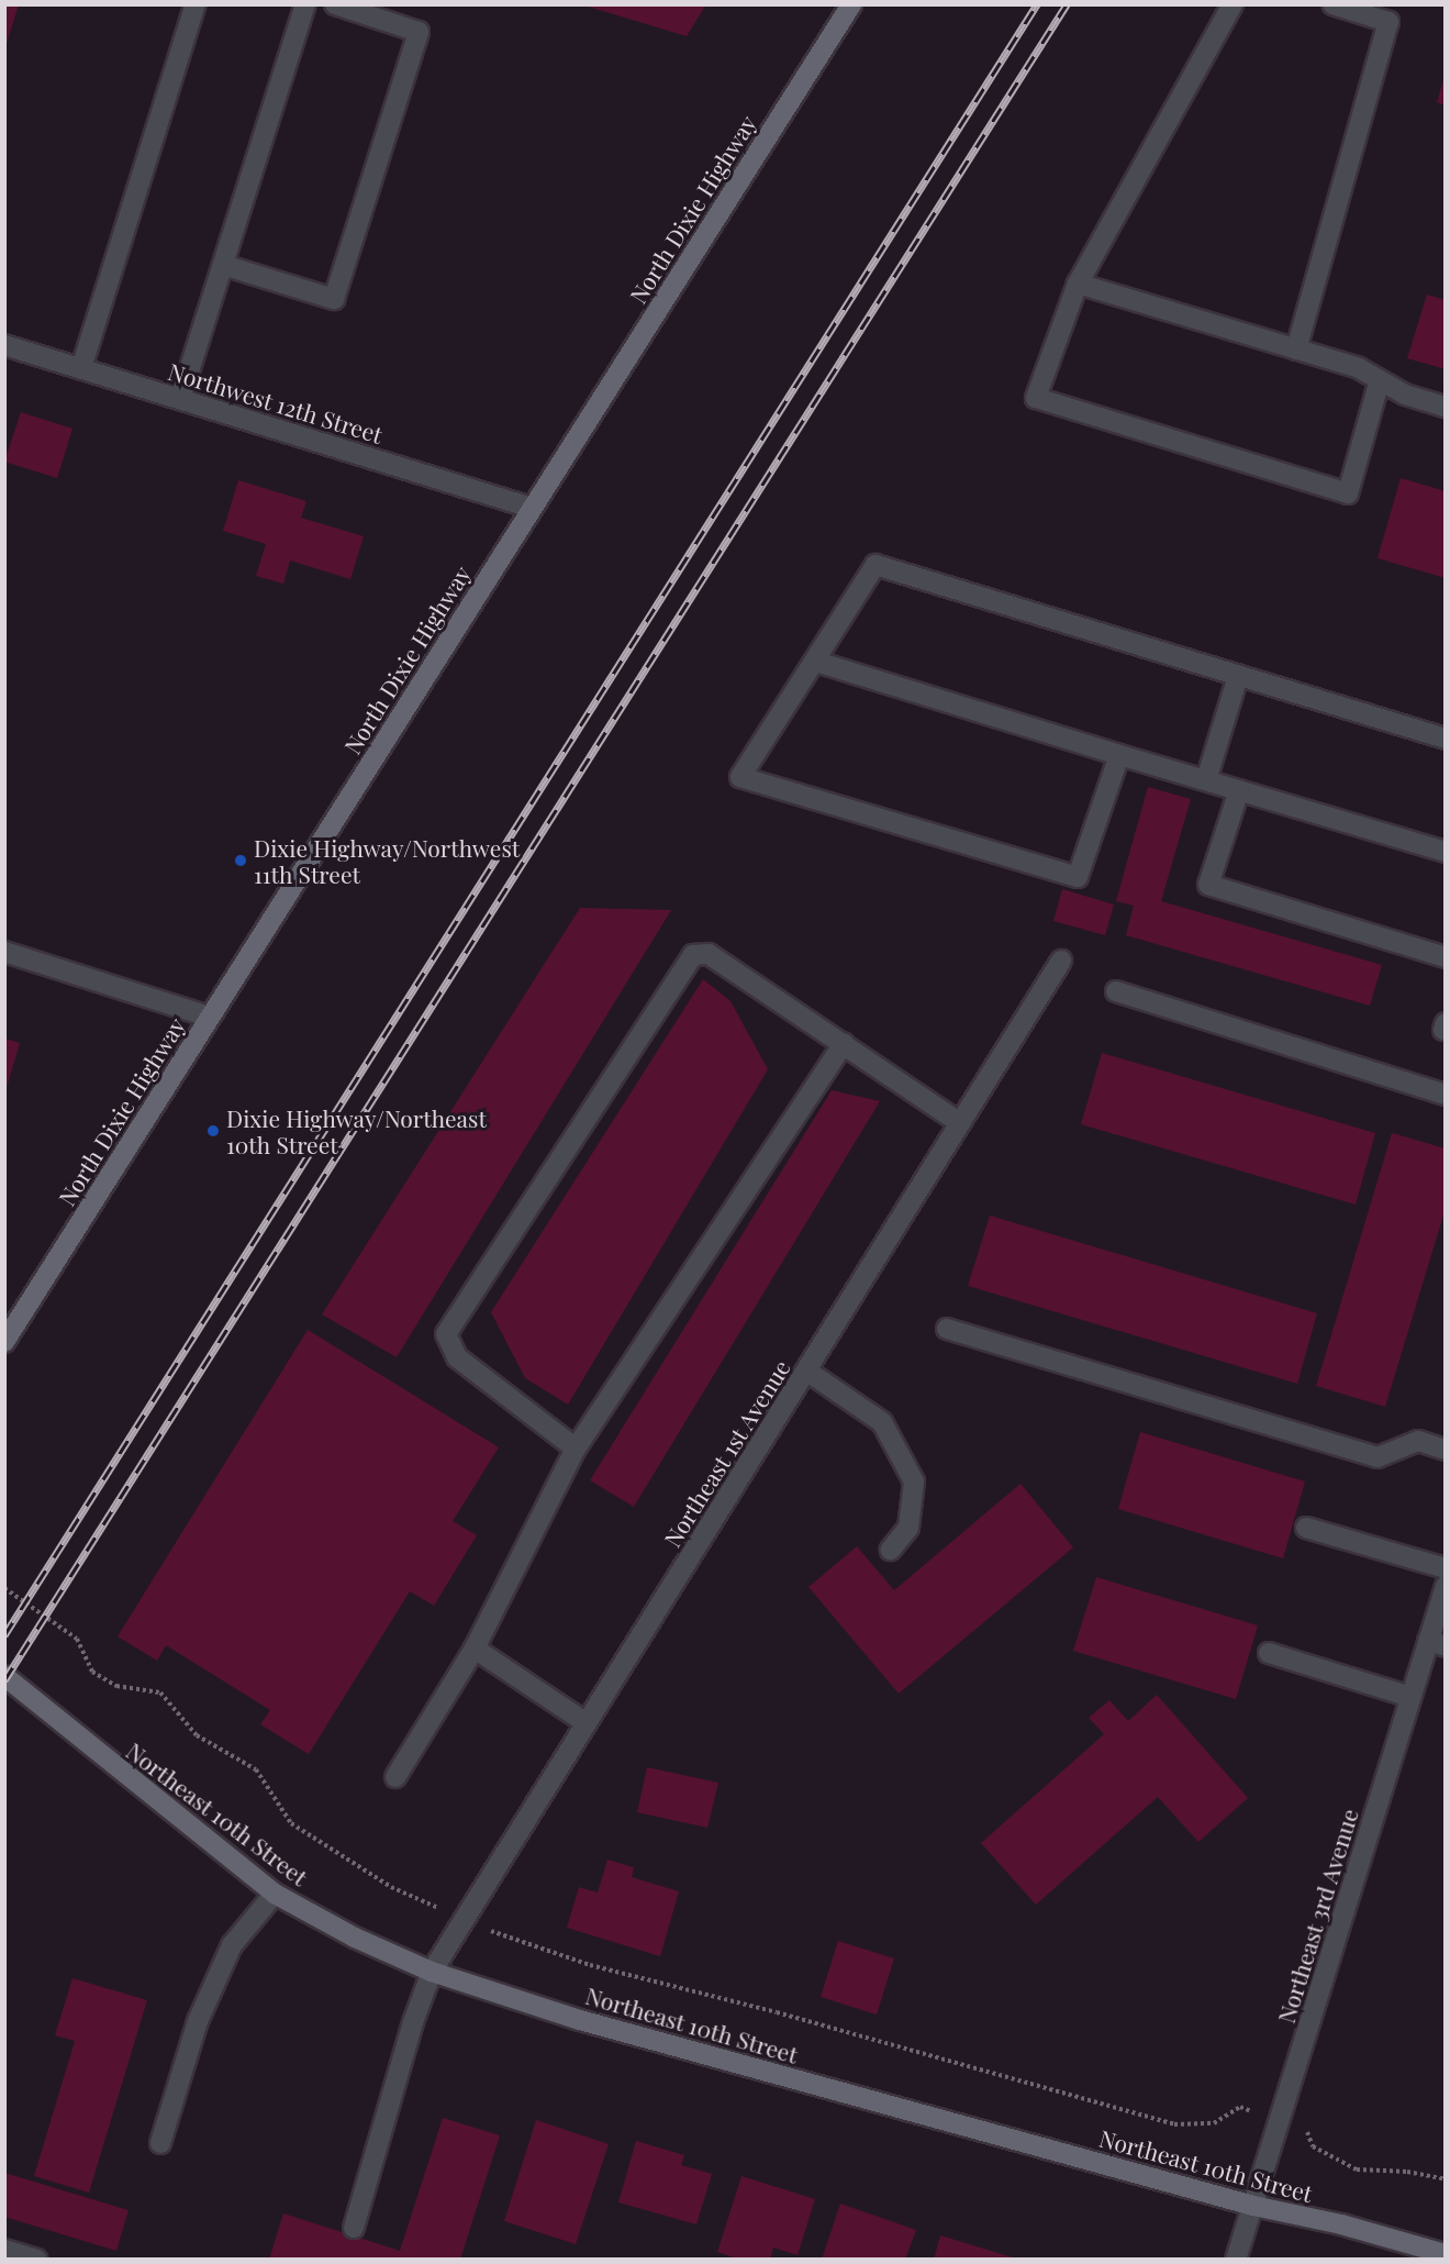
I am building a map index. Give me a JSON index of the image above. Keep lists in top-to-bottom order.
{
  "streets": {
    "main road": ["North Dixie Highway", "Northeast 10th Street"],
    "street": ["Northwest 12th Street", "Northeast 1st Avenue", "Northeast 3rd Avenue"]
  },
  "crossings": [
    ["North Dixie Highway", "Northwest 12th Street"],
    ["Northeast 1st Avenue", "Northeast 10th Street"],
    ["Northeast 10th Street", "Northeast 3rd Avenue"]
  ],
  "places": ["Dixie Highway/Northwest 11th Street", "Dixie Highway/Northeast 10th Street"]
}
